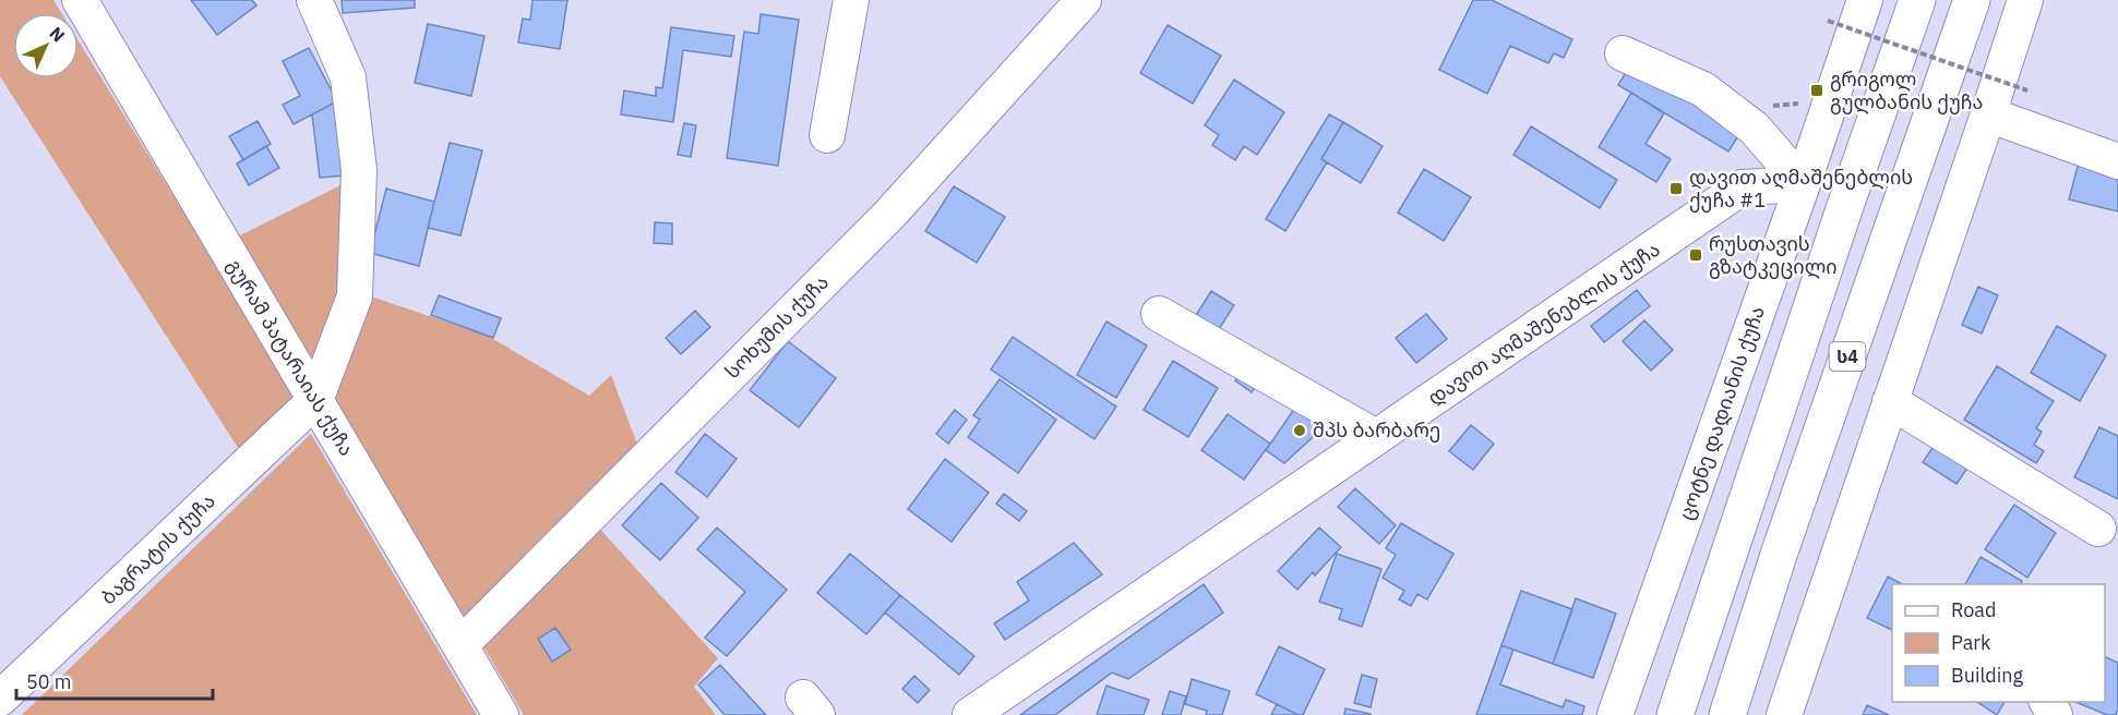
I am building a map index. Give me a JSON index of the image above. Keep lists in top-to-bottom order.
{
  "streets": {
    "highway": ["ს4"],
    "street": [
      "დავით აღმაშენებლის ქუჩა",
      "სოხუმის ქუჩა",
      "გურამ პატარაიას ქუჩა",
      "ცოტნე დადიანის ქუჩა",
      "ბაგრატის ქუჩა"
    ]
  },
  "crossings": [
    ["დავით აღმაშენებლის ქუჩა", "ცოტნე დადიანის ქუჩა"],
    ["სოხუმის ქუჩა", "გურამ პატარაიას ქუჩა"],
    ["გურამ პატარაიას ქუჩა", "ბაგრატის ქუჩა"]
  ],
  "places": {
    "transit": ["გრიგოლ გულბანის ქუჩა", "დავით აღმაშენებლის ქუჩა #1", "რუსთავის გზატკეცილი"],
    "other": ["შპს ბარბარე"]
  },
  "legend": ["Road", "Park", "Building"],
  "scale_bar": "50 m",
  "north": "top right"
}
